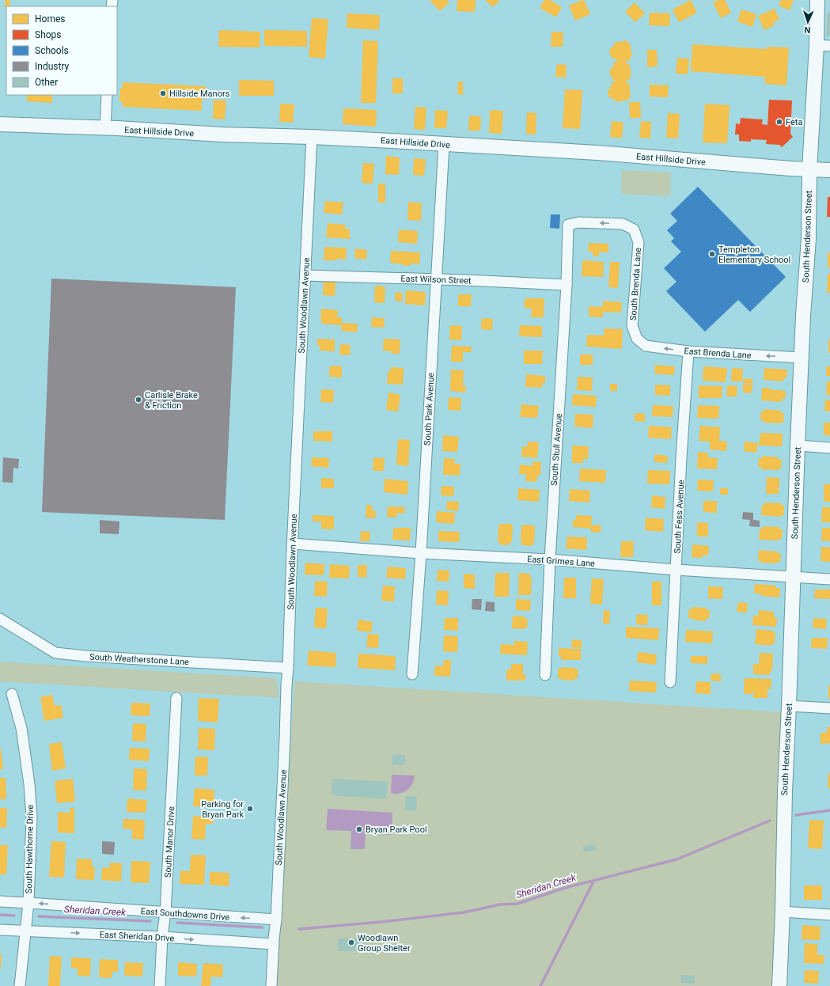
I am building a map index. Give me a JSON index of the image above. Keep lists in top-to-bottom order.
{
  "streets": {
    "street": [
      "East Hillside Drive",
      "South Henderson Street",
      "East Wilson Street",
      "South Brenda Lane",
      "South Woodlawn Avenue",
      "East Brenda Lane",
      "South Park Avenue",
      "South Stull Avenue",
      "South Fess Avenue",
      "East Grimes Lane",
      "South Weatherstone Lane",
      "South Manor Drive",
      "South Hawthorne Drive",
      "East Southdowns Drive",
      "East Sheridan Drive"
    ]
  },
  "crossings": [
    ["East Hillside Drive", "South Henderson Street"],
    ["East Hillside Drive", "South Woodlawn Avenue"],
    ["East Hillside Drive", "South Park Avenue"],
    ["South Henderson Street", "East Brenda Lane"],
    ["South Henderson Street", "East Grimes Lane"],
    ["East Wilson Street", "South Woodlawn Avenue"],
    ["East Wilson Street", "South Park Avenue"],
    ["East Wilson Street", "South Stull Avenue"],
    ["South Brenda Lane", "East Brenda Lane"],
    ["South Brenda Lane", "South Stull Avenue"],
    ["South Woodlawn Avenue", "East Grimes Lane"],
    ["South Woodlawn Avenue", "South Weatherstone Lane"],
    ["South Woodlawn Avenue", "East Southdowns Drive"],
    ["South Woodlawn Avenue", "East Sheridan Drive"],
    ["East Brenda Lane", "South Fess Avenue"],
    ["South Park Avenue", "East Grimes Lane"],
    ["South Stull Avenue", "East Grimes Lane"],
    ["South Fess Avenue", "East Grimes Lane"],
    ["South Manor Drive", "East Southdowns Drive"],
    ["South Manor Drive", "East Sheridan Drive"],
    ["South Hawthorne Drive", "East Southdowns Drive"],
    ["South Hawthorne Drive", "East Sheridan Drive"]
  ],
  "one_way": ["East Brenda Lane", "East Southdowns Drive", "East Sheridan Drive"],
  "water": ["Sheridan Creek"],
  "places": [
    "Hillside Manors",
    "Feta",
    "Templeton Elementary School",
    "Carlisle Brake & Friction",
    "Parking for Bryan Park",
    "Bryan Park Pool",
    "Woodlawn Group Shelter"
  ],
  "legend": [
    "Homes",
    "Shops",
    "Schools",
    "Industry",
    "Other"
  ],
  "north": "bottom"
}
